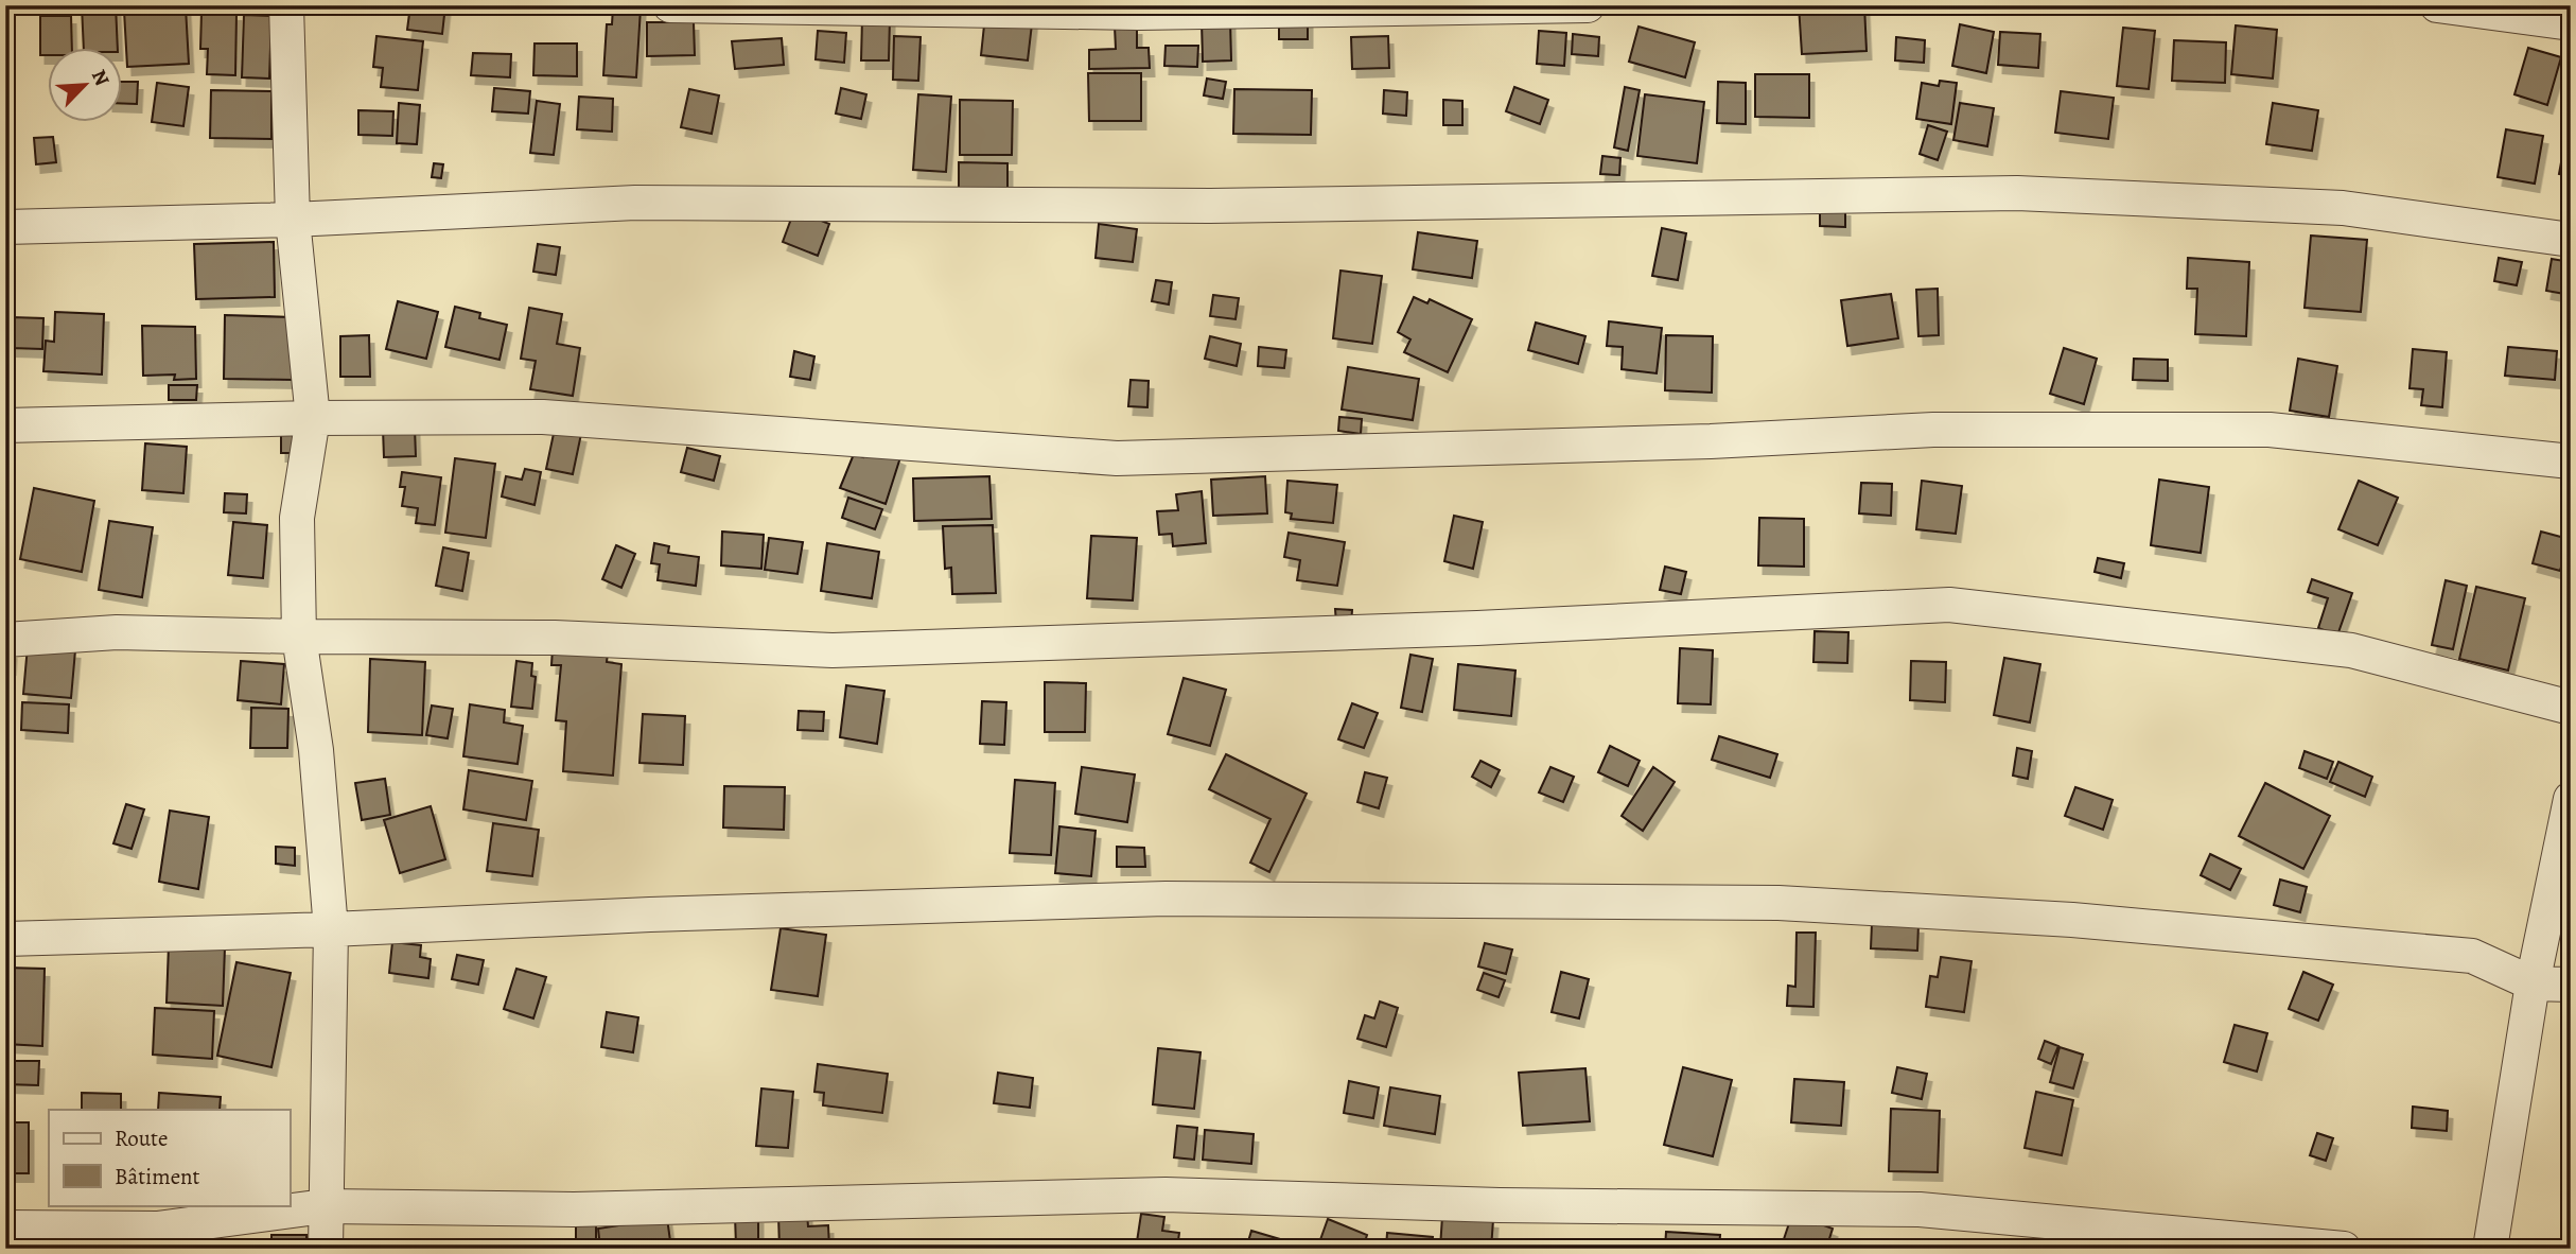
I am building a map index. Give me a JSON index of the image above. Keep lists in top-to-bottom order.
{
  "legend": ["Route", "Bâtiment"],
  "north": "top right"
}
